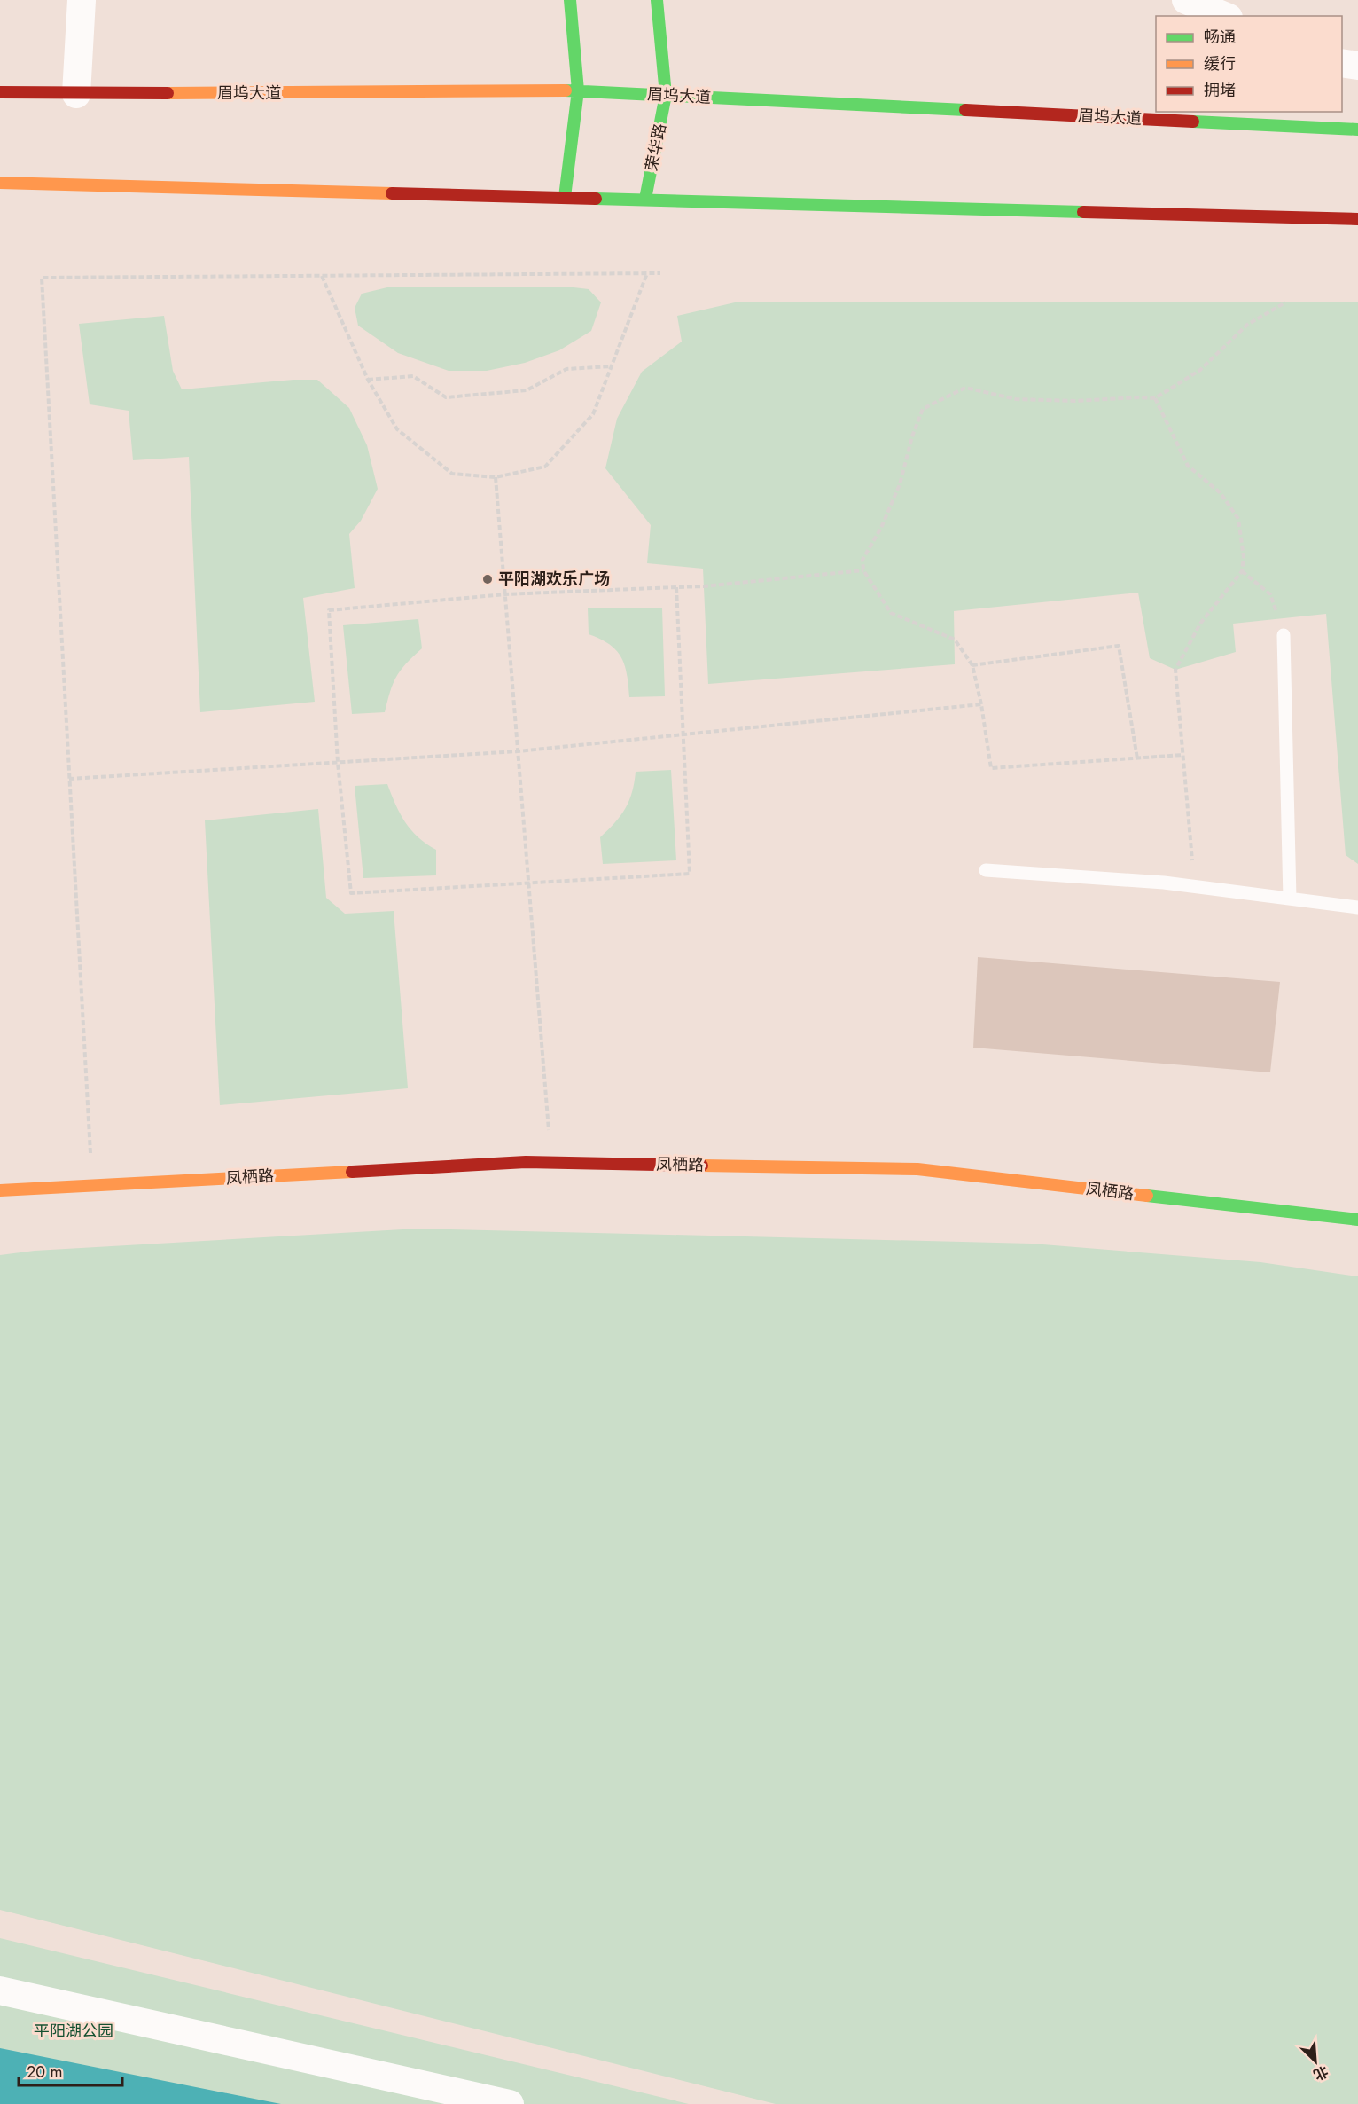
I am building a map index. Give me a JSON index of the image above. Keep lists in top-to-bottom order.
{
  "streets": {
    "main road": ["眉坞大道", "荣华路", "凤栖路"]
  },
  "crossings": [
    ["眉坞大道", "荣华路"]
  ],
  "parks": ["平阳湖公园"],
  "places": ["平阳湖欢乐广场"],
  "legend": ["畅通", "缓行", "拥堵"],
  "scale_bar": "20 m",
  "north": "bottom right"
}
